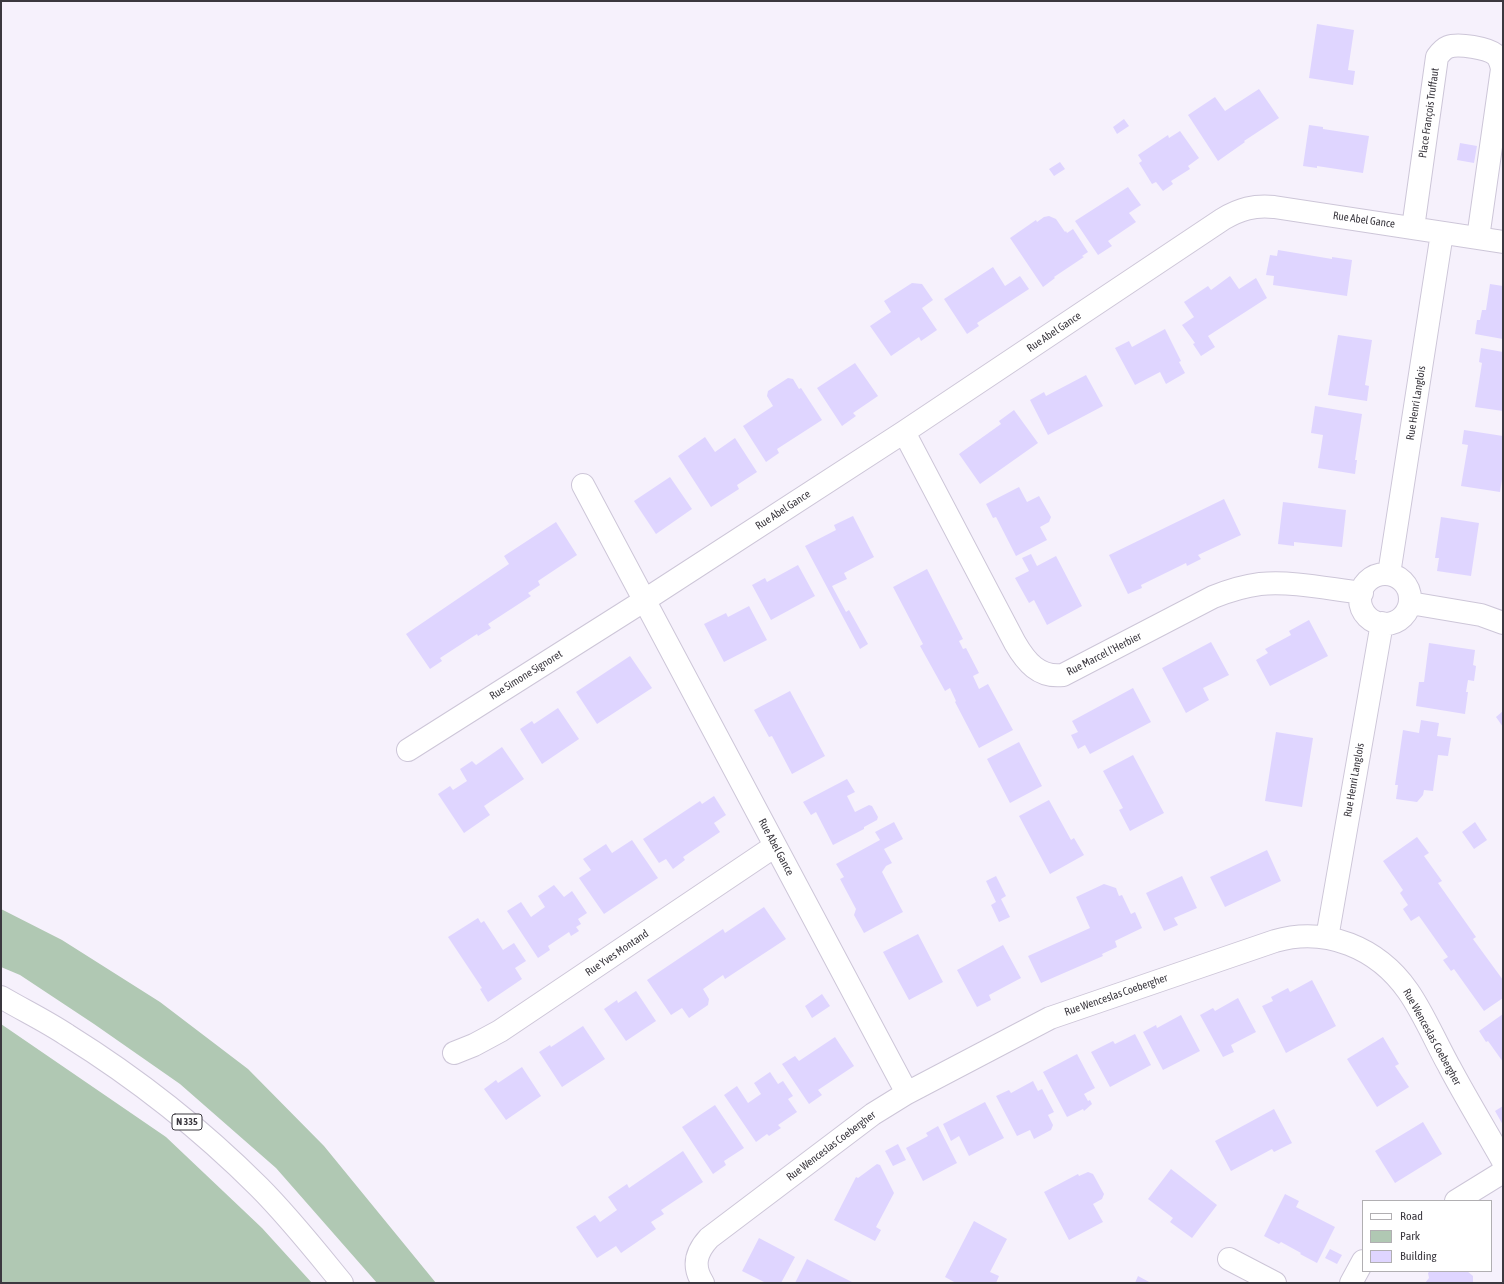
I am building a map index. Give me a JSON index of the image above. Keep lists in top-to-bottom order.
{
  "streets": {
    "main road": [
      "Place François Truffaut",
      "Rue Abel Gance",
      "Rue Henri Langlois",
      "Rue Marcel l'Herbier",
      "Rue Simone Signoret",
      "Rue Yves Montand",
      "Rue Wenceslas Coebergher",
      "N 335"
    ]
  },
  "crossings": [
    ["Place François Truffaut", "Rue Abel Gance"],
    ["Rue Abel Gance", "Rue Henri Langlois"],
    ["Rue Abel Gance", "Rue Marcel l'Herbier"],
    ["Rue Abel Gance", "Rue Simone Signoret"],
    ["Rue Abel Gance", "Rue Yves Montand"],
    ["Rue Abel Gance", "Rue Wenceslas Coebergher"],
    ["Rue Henri Langlois", "Rue Marcel l'Herbier"],
    ["Rue Henri Langlois", "Rue Wenceslas Coebergher"]
  ],
  "legend": ["Road", "Park", "Building"]
}
